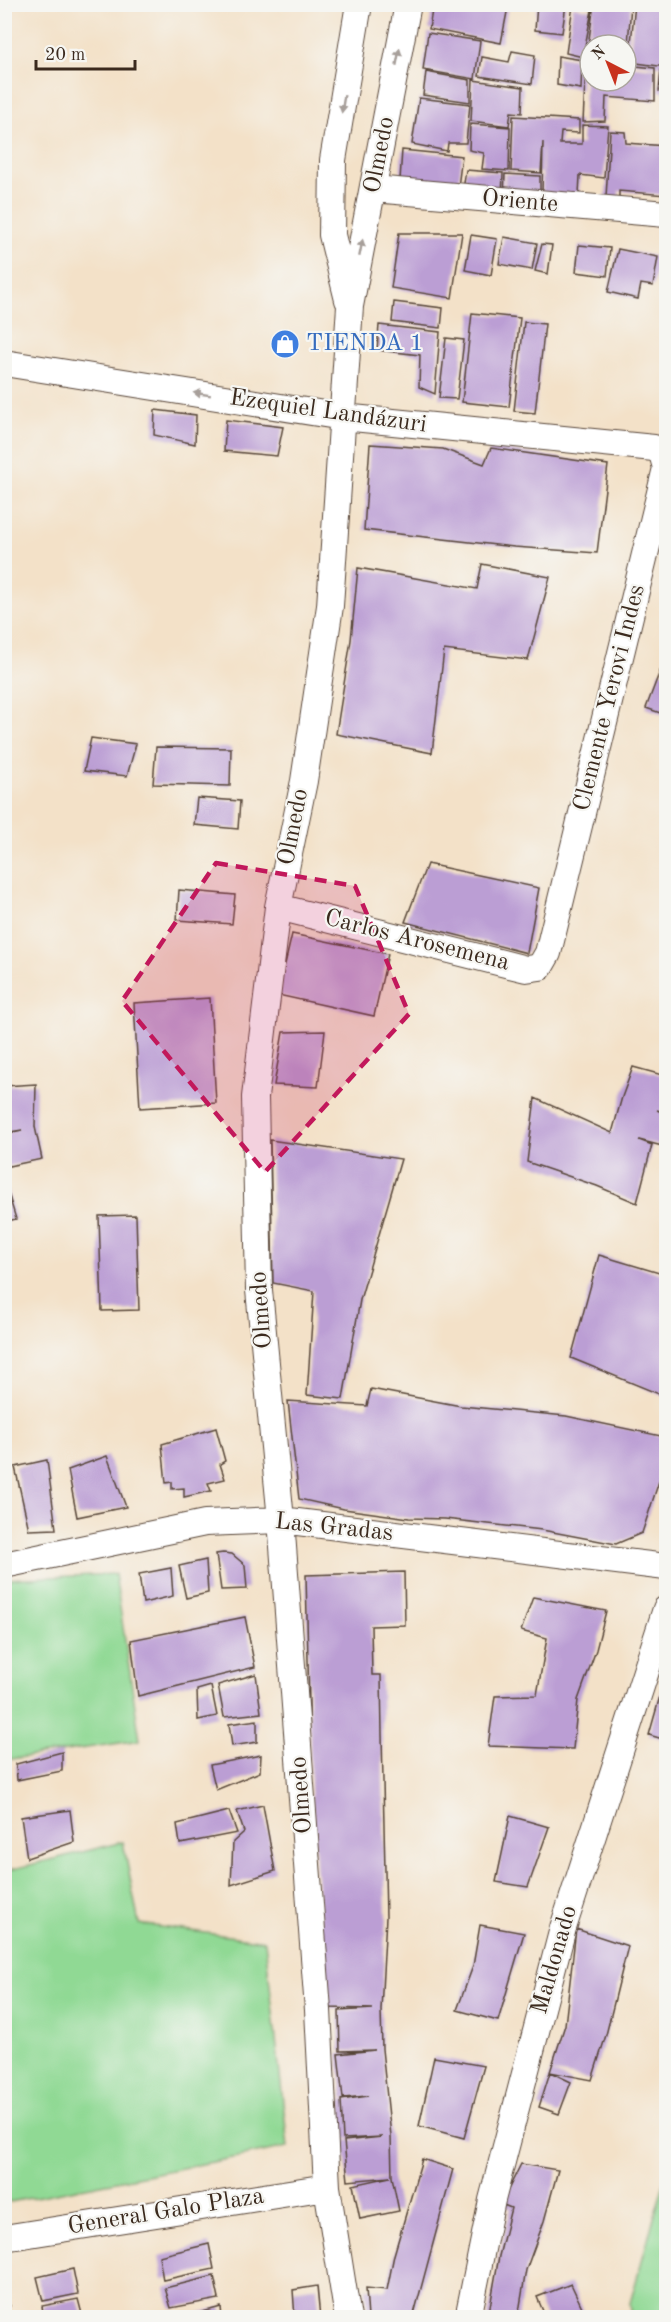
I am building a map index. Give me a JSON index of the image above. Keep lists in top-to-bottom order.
{
  "streets": {
    "street": [
      "Olmedo",
      "Oriente",
      "Ezequiel Landázuri",
      "Clemente Yerovi Indes",
      "Carlos Arosemena",
      "Las Gradas",
      "Maldonado",
      "General Galo Plaza"
    ]
  },
  "crossings": [
    ["Olmedo", "Oriente"],
    ["Olmedo", "Ezequiel Landázuri"],
    ["Olmedo", "Carlos Arosemena"],
    ["Olmedo", "Las Gradas"],
    ["Olmedo", "General Galo Plaza"],
    ["Ezequiel Landázuri", "Clemente Yerovi Indes"],
    ["Clemente Yerovi Indes", "Carlos Arosemena"]
  ],
  "one_way": ["Ezequiel Landázuri"],
  "places": {
    "shop": ["TIENDA 1"]
  },
  "scale_bar": "20 m",
  "north": "top left"
}
